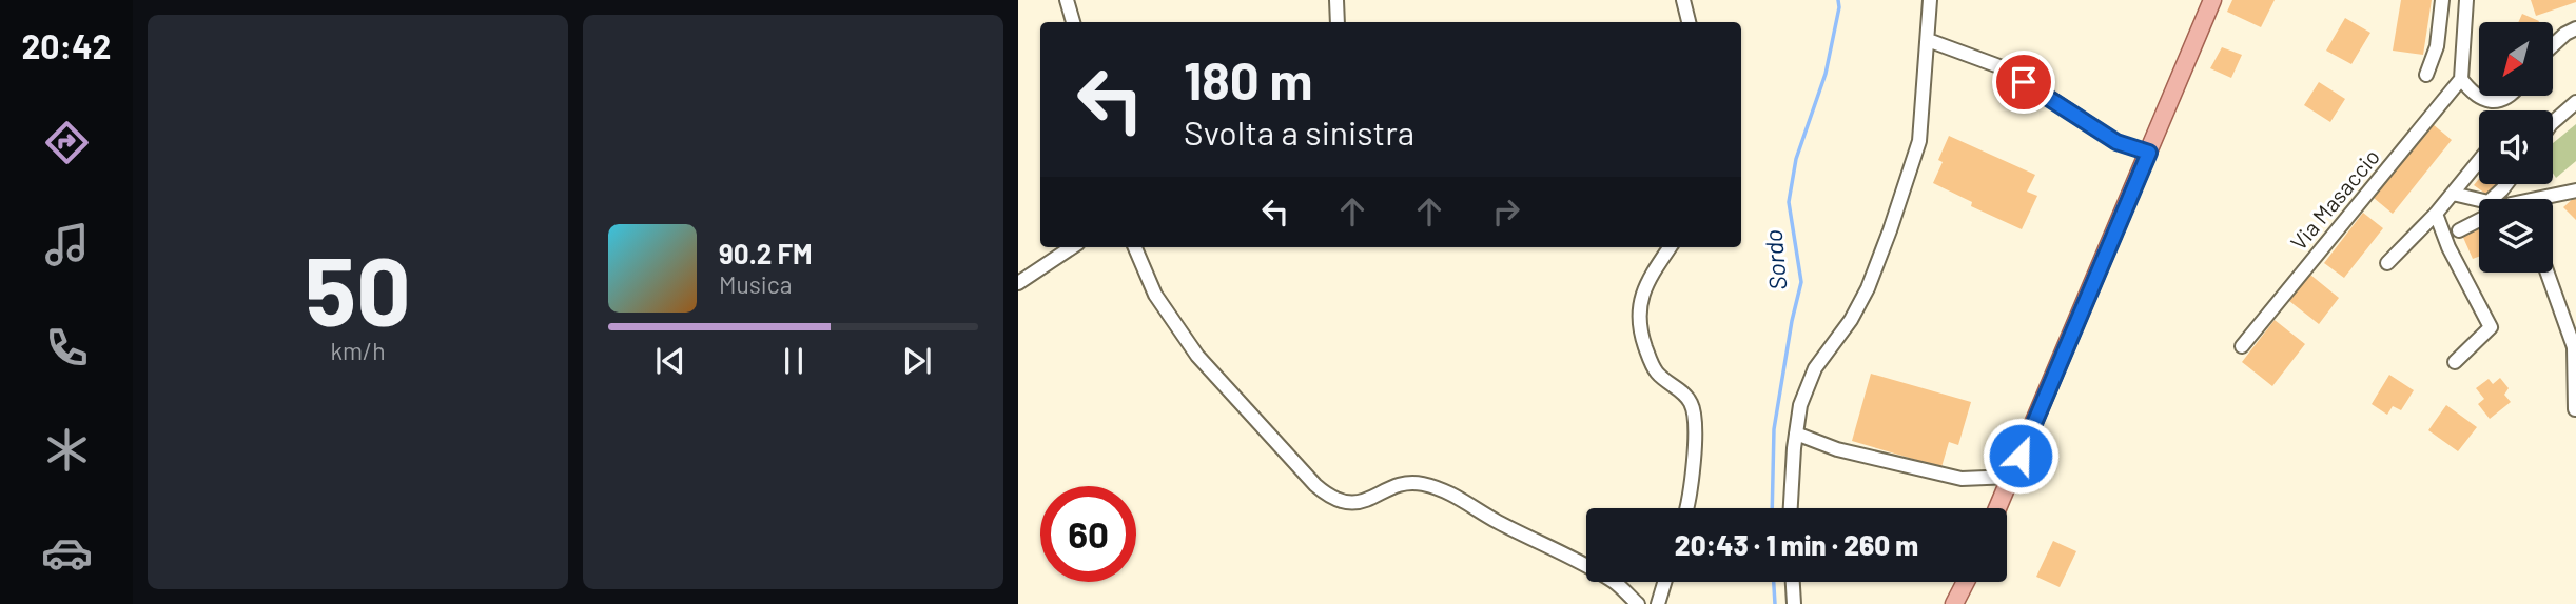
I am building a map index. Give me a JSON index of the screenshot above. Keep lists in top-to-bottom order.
{
  "streets": {
    "street": ["Via Masaccio"]
  },
  "water": ["Sordo"],
  "north": "bottom left",
  "page": {
    "tabs": "20:42",
    "tile": ["50", "km/h"],
    "turn": ["180 m", "Svolta a sinistra"],
    "song": ["90.2 FM", "Musica"],
    "limit": "60",
    "trip": "20:43 · 1 min · 260 m"
  }
}
